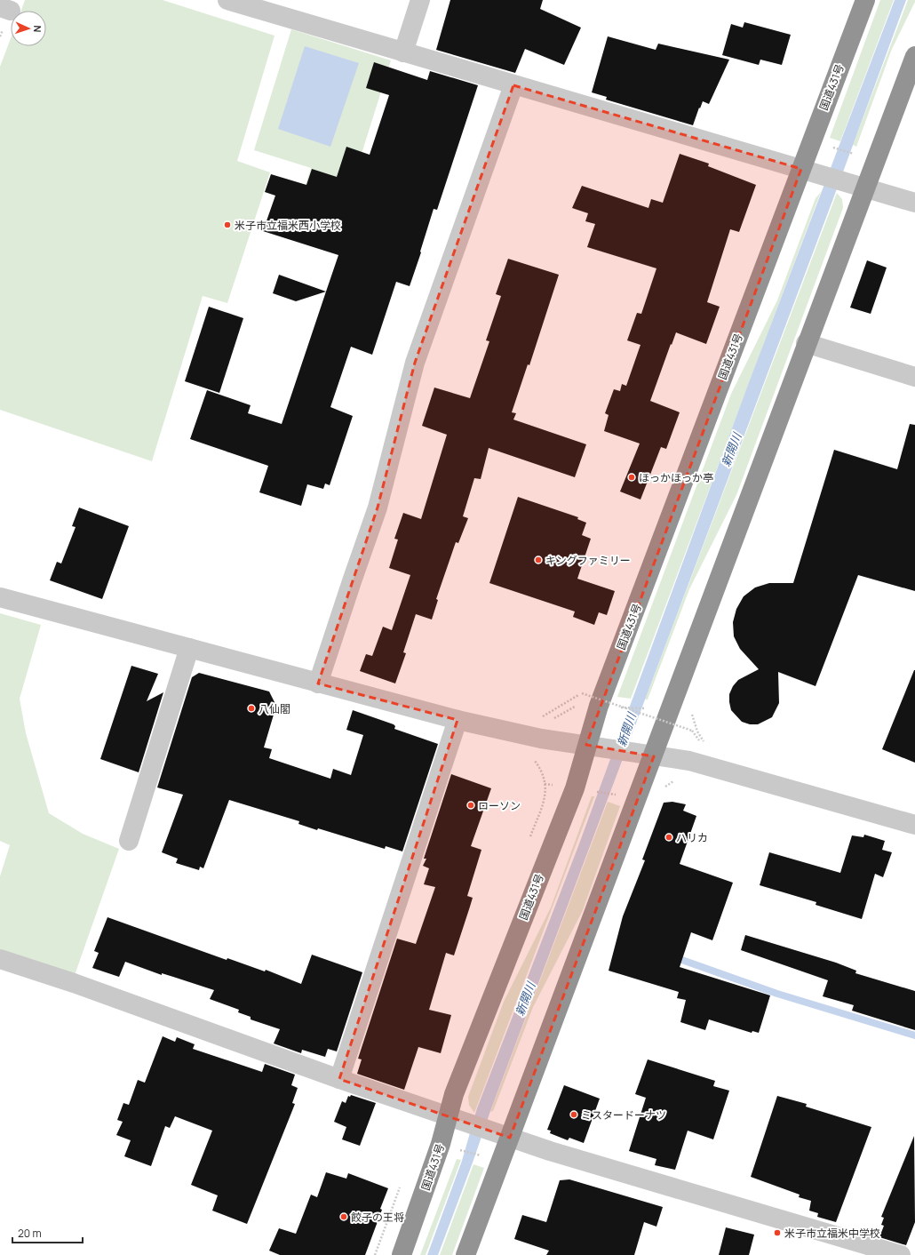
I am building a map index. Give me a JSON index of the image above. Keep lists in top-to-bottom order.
{
  "streets": {
    "highway": ["国道431号"]
  },
  "water": ["新開川"],
  "places": [
    "米子市立福米西小学校",
    "ほっかほっか亭",
    "キングファミリー",
    "八仙閣",
    "ローソン",
    "ハリカ",
    "ミスタードーナツ",
    "餃子の王将",
    "米子市立福米中学校"
  ],
  "scale_bar": "20 m",
  "north": "right"
}
